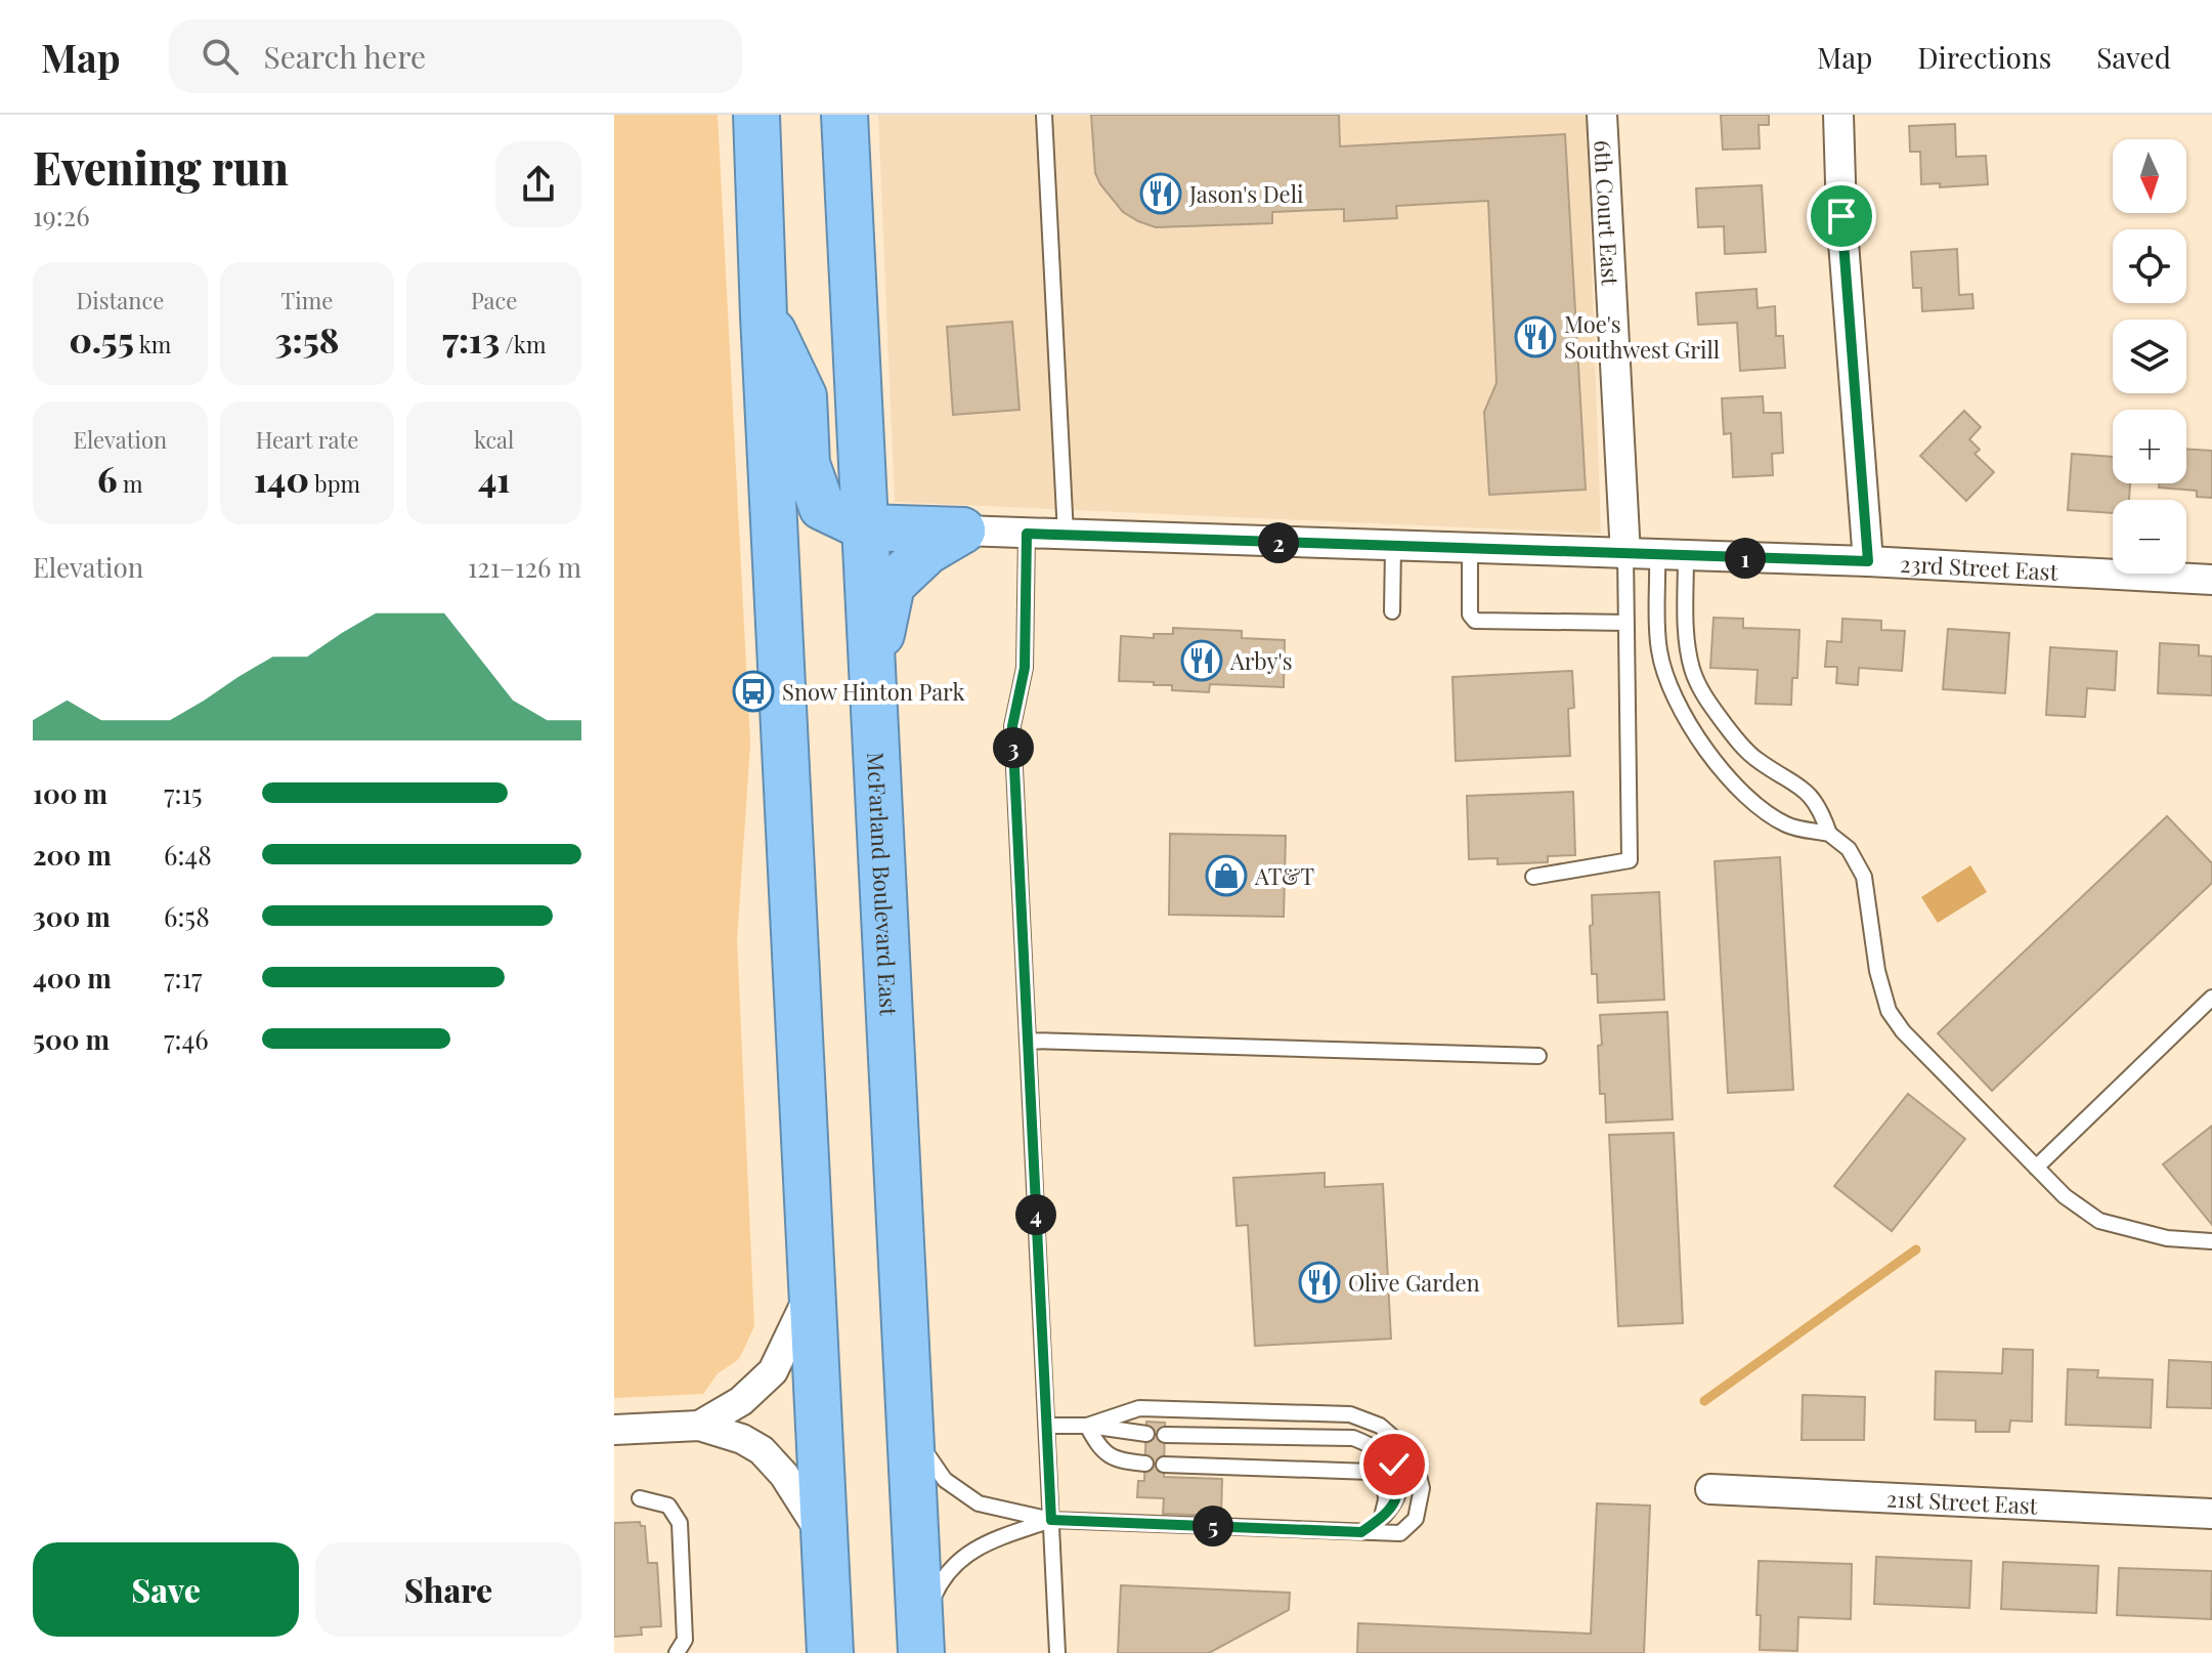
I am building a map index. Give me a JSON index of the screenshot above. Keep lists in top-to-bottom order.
{
  "streets": {
    "highway": ["McFarland Boulevard East"],
    "street": ["6th Court East", "23rd Street East", "21st Street East"]
  },
  "crossings": [
    ["6th Court East", "23rd Street East"]
  ],
  "places": {
    "restaurant": [
      "Jason's Deli",
      "Moe's Southwest Grill",
      "Arby's",
      "Olive Garden"
    ],
    "bus stop": ["Snow Hinton Park"],
    "shop": ["AT&T"]
  },
  "north": "bottom",
  "page": {
    "header": "Map",
    "search": "Search here",
    "nav": ["Map", "Directions", "Saved"],
    "heading": ["Evening run", "19:26"],
    "map_buttons": ["+", "−"],
    "stats": [
      ["Distance", "0.55 km"],
      ["Time", "3:58"],
      ["Pace", "7:13 /km"],
      ["Elevation", "6 m"],
      ["Heart rate", "140 bpm"],
      ["kcal", "41"]
    ],
    "pins": [
      "2",
      "1",
      "3",
      "4",
      "5"
    ],
    "chart": ["Elevation", "121–126 m"],
    "list": [
      {
        "name": "100 m",
        "note": "7:15"
      },
      {
        "name": "200 m",
        "note": "6:48"
      },
      {
        "name": "300 m",
        "note": "6:58"
      },
      {
        "name": "400 m",
        "note": "7:17"
      },
      {
        "name": "500 m",
        "note": "7:46"
      }
    ],
    "buttons": ["Save", "Share"]
  }
}
